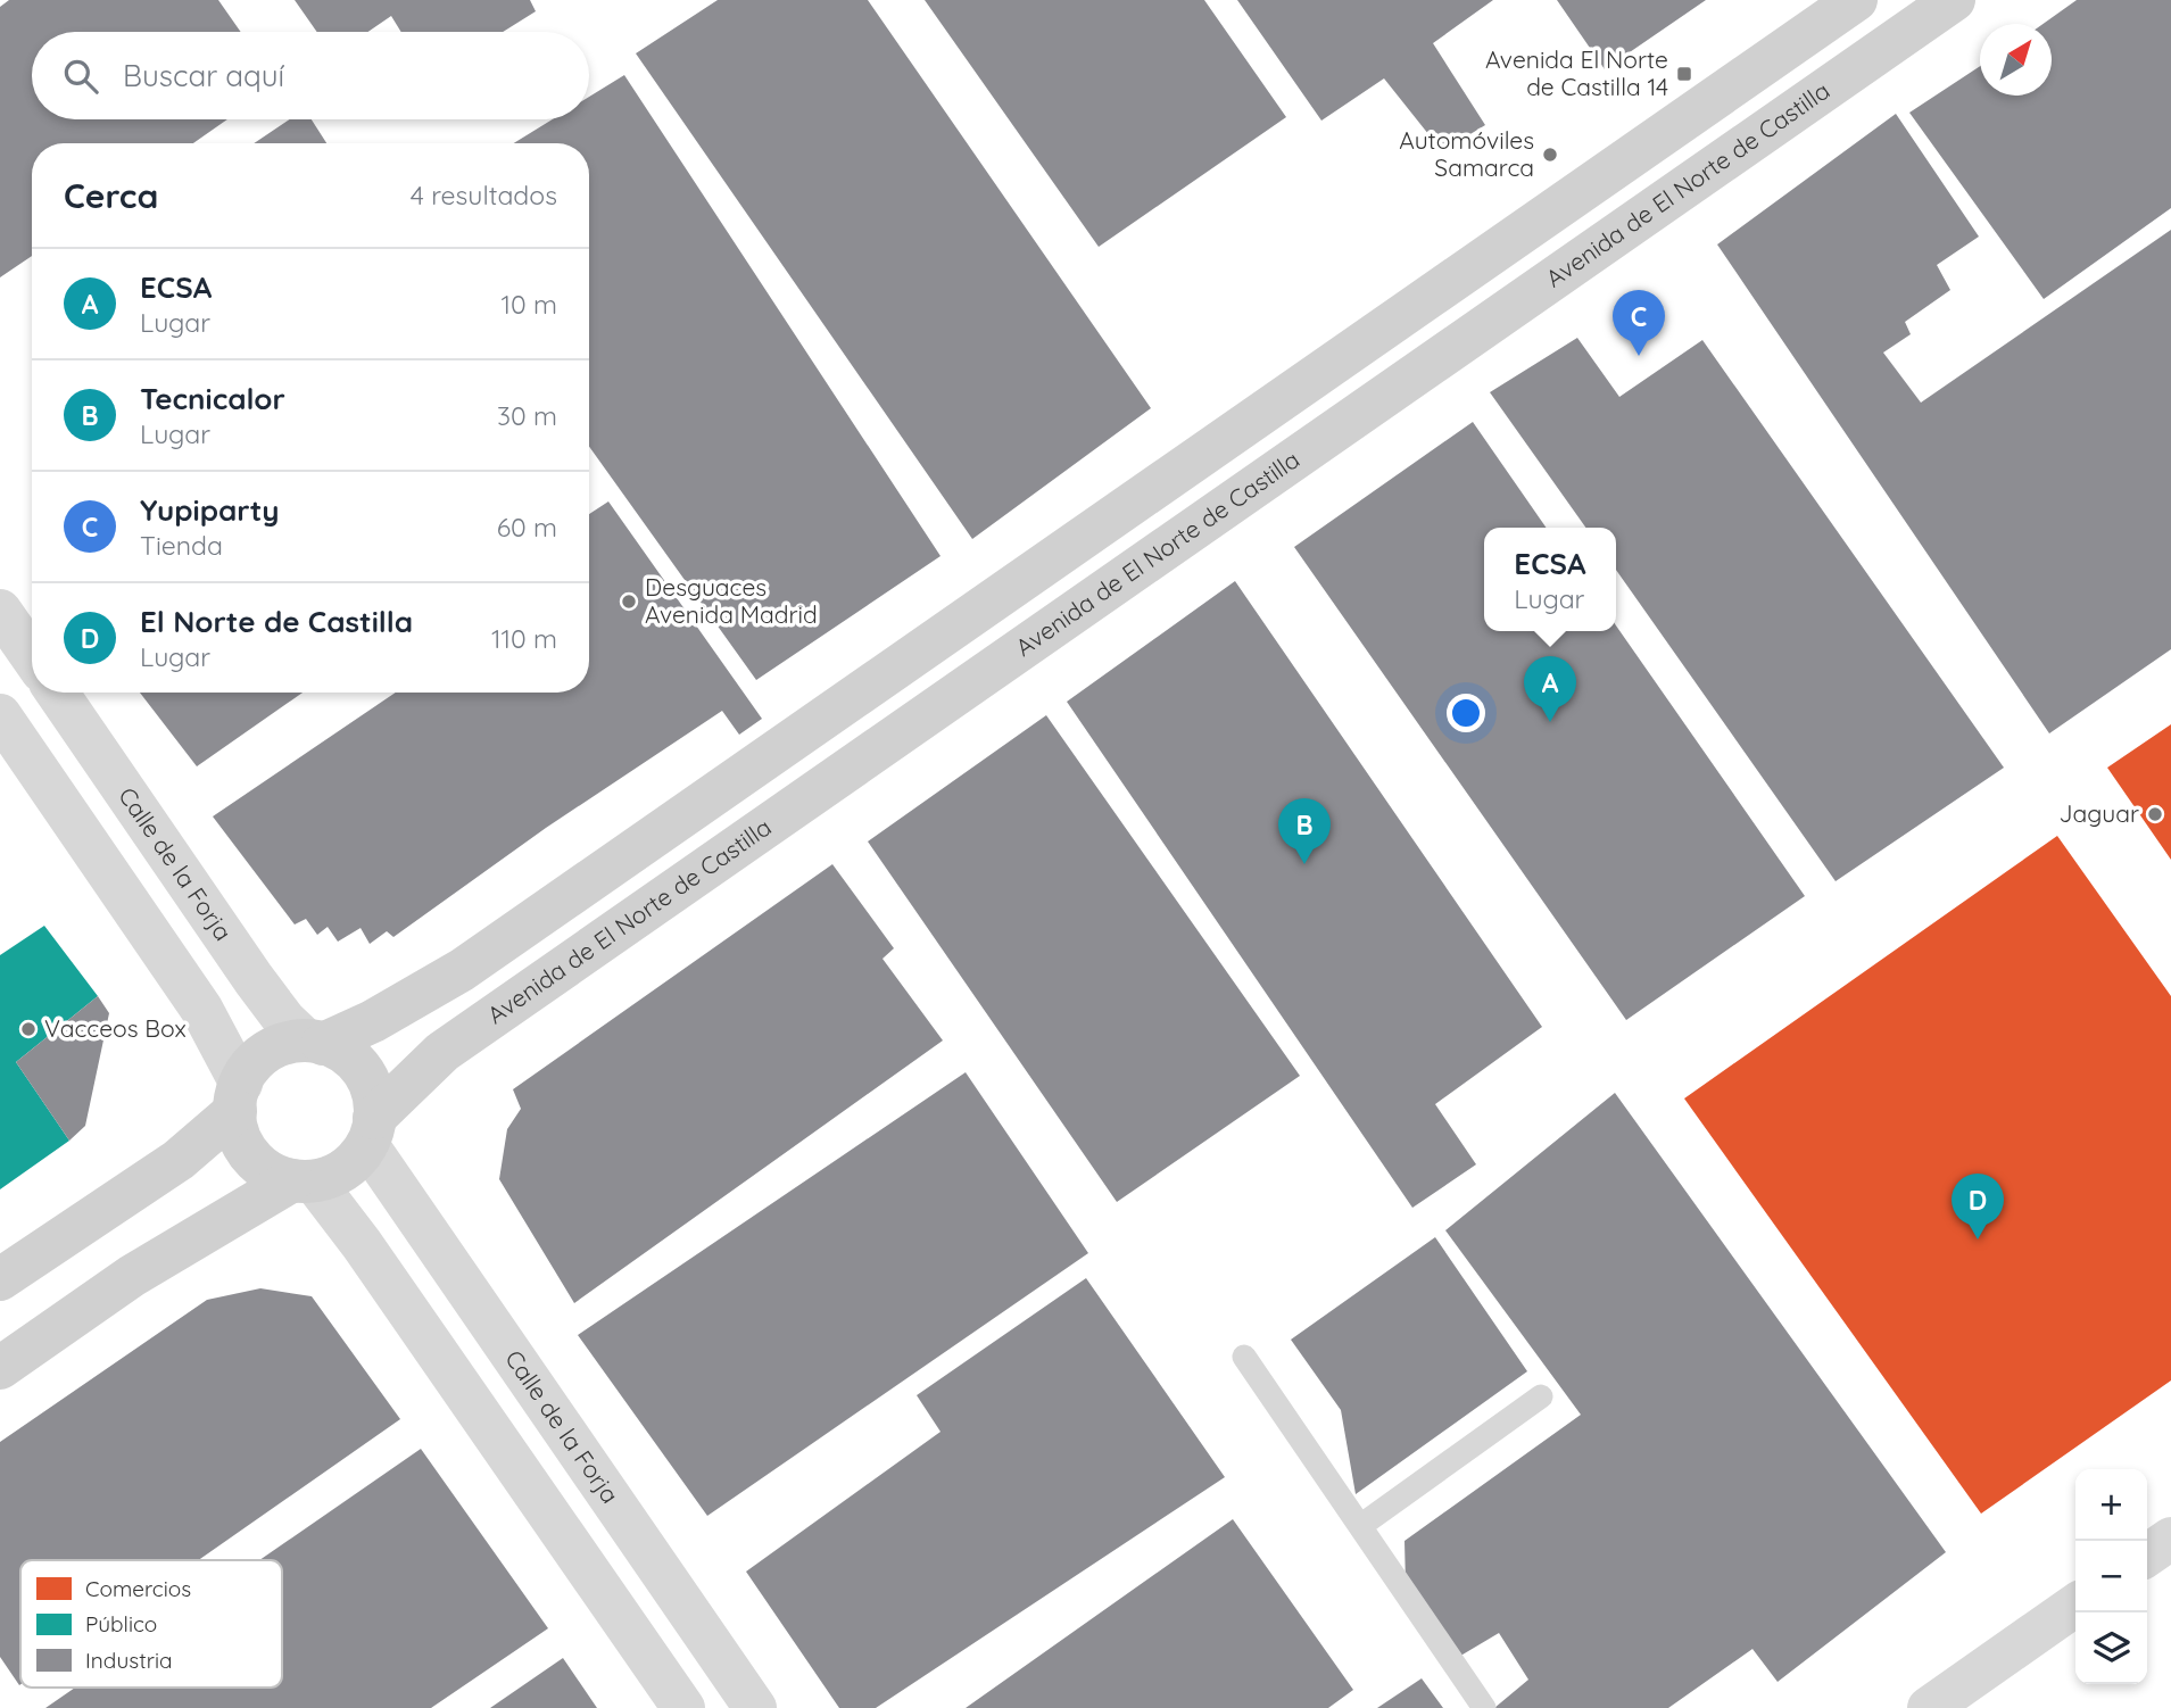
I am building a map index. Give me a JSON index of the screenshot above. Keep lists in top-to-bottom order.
{
  "streets": {
    "street": ["Avenida de El Norte de Castilla", "Calle de la Forja"]
  },
  "crossings": [
    ["Avenida de El Norte de Castilla", "Calle de la Forja"]
  ],
  "places": {
    "transit": ["Avenida El Norte de Castilla 14"],
    "other": [
      "Automóviles Samarca",
      "Desguaces Avenida Madrid",
      "Jaguar",
      "Vacceos Box"
    ]
  },
  "legend": ["Comercios", "Público", "Industria"],
  "north": "top right",
  "page": {
    "search": "Buscar aquí",
    "heading": ["Cerca", "4 resultados"],
    "list": [
      {
        "mark": "A",
        "name": "ECSA",
        "note": "Lugar",
        "value": "10 m"
      },
      {
        "mark": "B",
        "name": "Tecnicalor",
        "note": "Lugar",
        "value": "30 m"
      },
      {
        "mark": "C",
        "name": "Yupiparty",
        "note": "Tienda",
        "value": "60 m"
      },
      {
        "mark": "D",
        "name": "El Norte de Castilla",
        "note": "Lugar",
        "value": "110 m"
      }
    ],
    "pins": [
      "C",
      "A",
      "B",
      "D"
    ],
    "popup": ["ECSA", "Lugar"],
    "map_buttons": ["+", "−"]
  }
}
